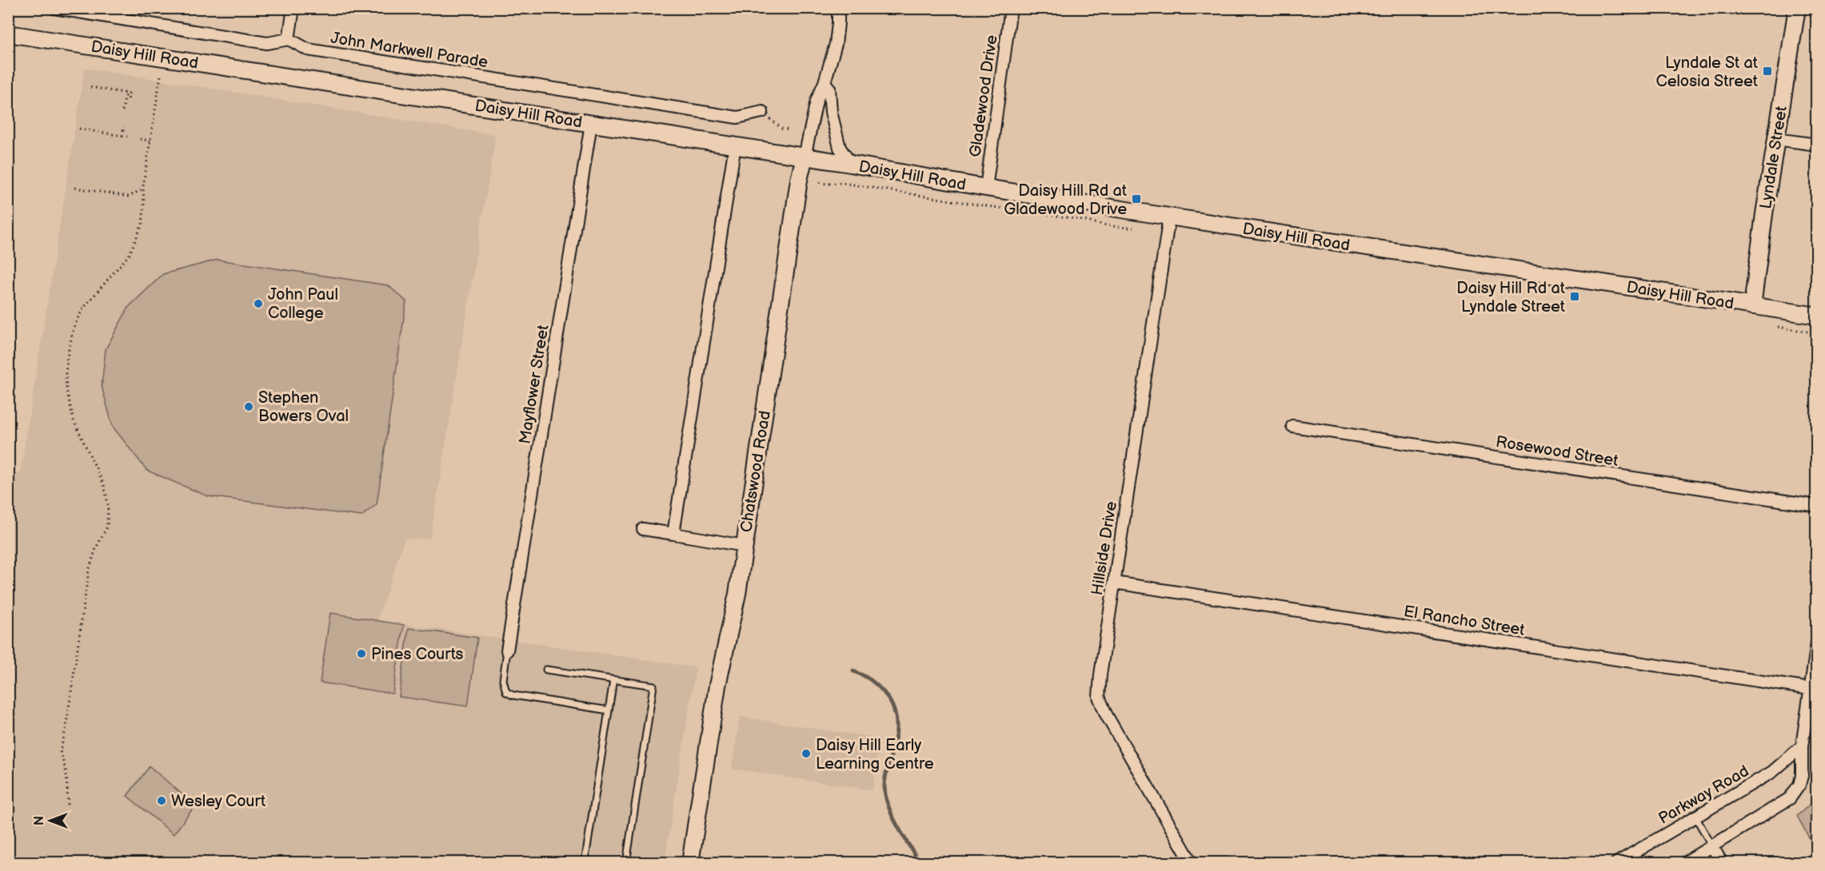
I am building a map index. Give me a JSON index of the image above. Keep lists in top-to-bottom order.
{
  "streets": {
    "main road": ["Daisy Hill Road", "Lyndale Street", "Chatswood Road"],
    "street": [
      "John Markwell Parade",
      "Gladewood Drive",
      "Mayflower Street",
      "Rosewood Street",
      "Hillside Drive",
      "El Rancho Street",
      "Parkway Road"
    ]
  },
  "crossings": [
    ["Daisy Hill Road", "Gladewood Drive"],
    ["Daisy Hill Road", "Lyndale Street"],
    ["Daisy Hill Road", "Mayflower Street"],
    ["Daisy Hill Road", "Chatswood Road"],
    ["Daisy Hill Road", "Hillside Drive"],
    ["Hillside Drive", "El Rancho Street"]
  ],
  "places": {
    "transit": ["Lyndale St at Celosia Street", "Daisy Hill Rd at Gladewood Drive", "Daisy Hill Rd at Lyndale Street"],
    "other": [
      "John Paul College",
      "Stephen Bowers Oval",
      "Pines Courts",
      "Daisy Hill Early Learning Centre",
      "Wesley Court"
    ]
  },
  "north": "left"
}
